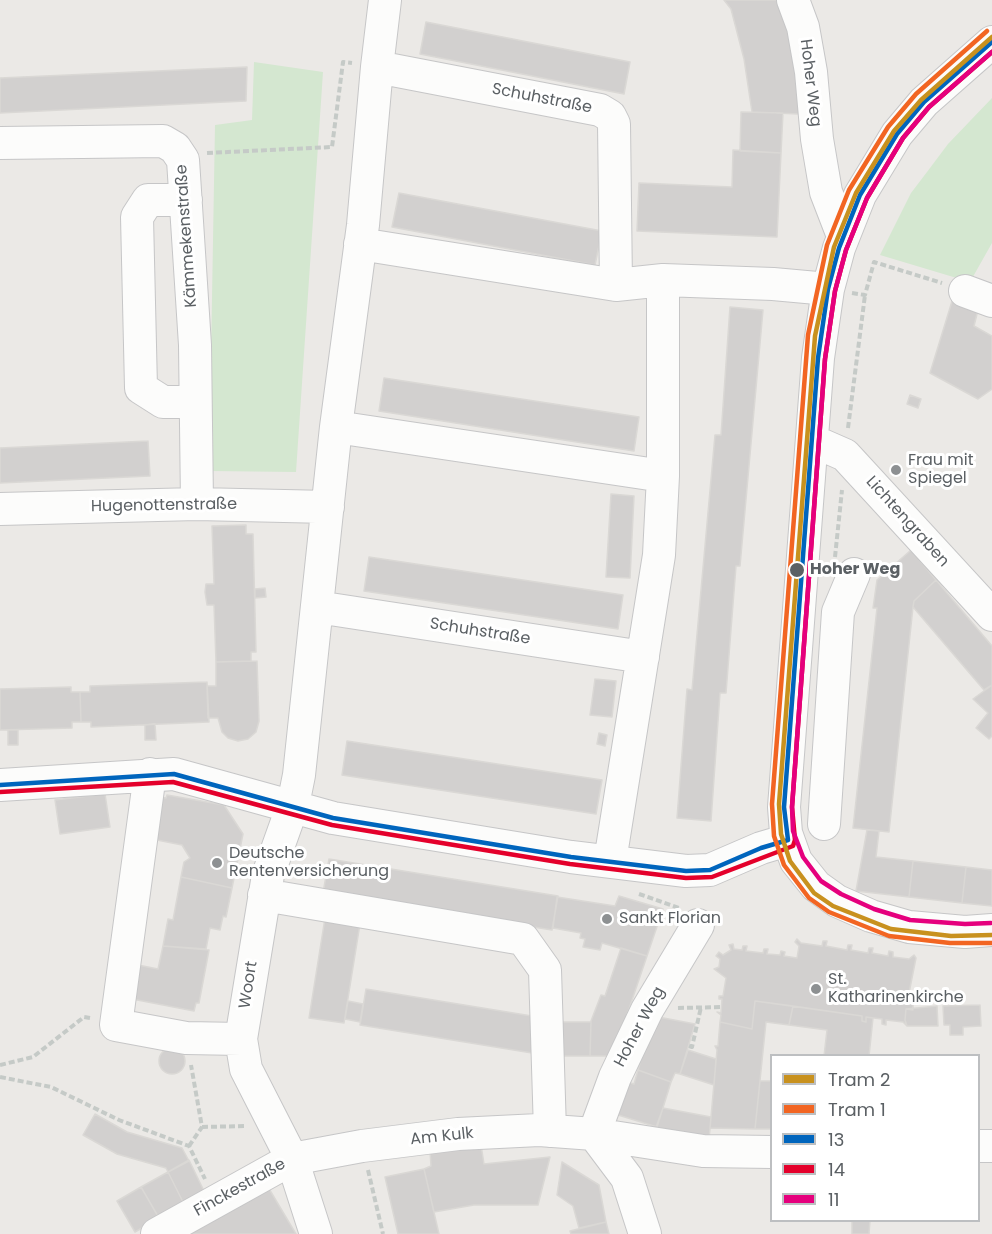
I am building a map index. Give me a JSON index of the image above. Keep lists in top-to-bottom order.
{
  "streets": {
    "street": [
      "Hoher Weg",
      "Schuhstraße",
      "Kämmekenstraße",
      "Hugenottenstraße",
      "Lichtengraben",
      "Woort",
      "Am Kulk",
      "Finckestraße"
    ]
  },
  "crossings": [
    ["Hoher Weg", "Am Kulk"],
    ["Kämmekenstraße", "Hugenottenstraße"],
    ["Woort", "Am Kulk"],
    ["Woort", "Finckestraße"],
    ["Am Kulk", "Finckestraße"]
  ],
  "places": [
    "Frau mit Spiegel",
    "Hoher Weg",
    "Deutsche Rentenversicherung",
    "Sankt Florian",
    "St. Katharinenkirche"
  ],
  "lines": [
    "tram line 1",
    "tram line 2",
    "transit line 13",
    "transit line 14",
    "transit line 11"
  ],
  "legend": [
    "Tram 2",
    "Tram 1",
    "13",
    "14",
    "11"
  ]
}
